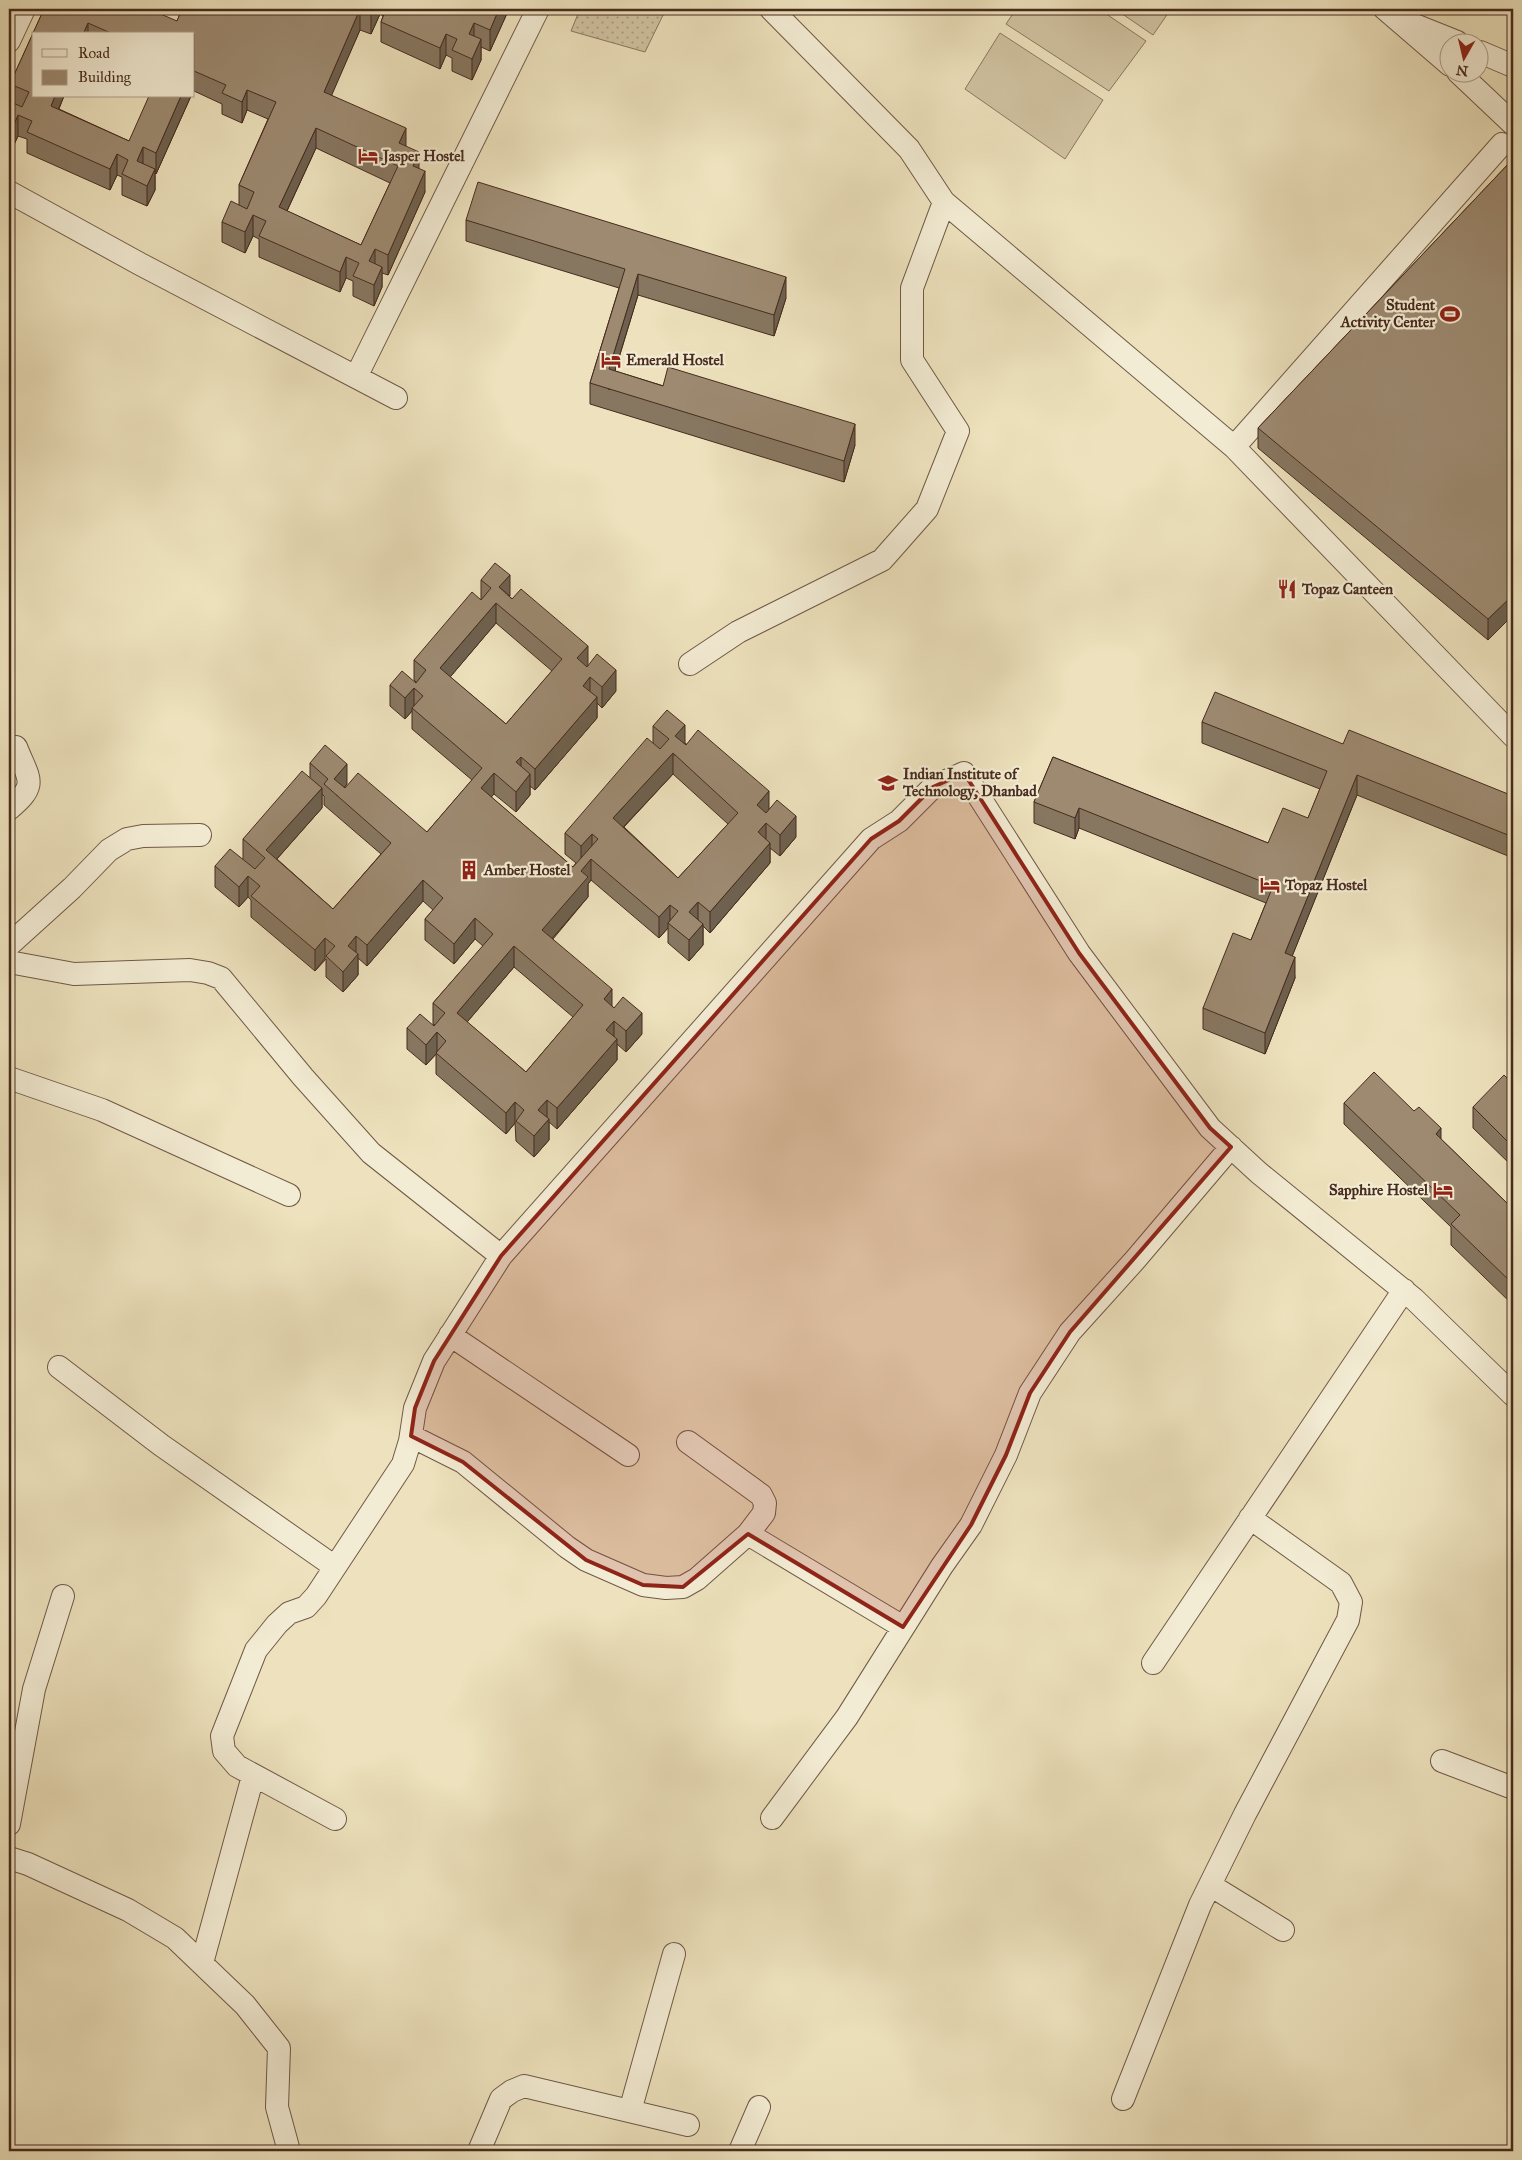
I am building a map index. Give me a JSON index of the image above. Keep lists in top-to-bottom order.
{
  "places": {
    "hotel": [
      "Jasper Hostel",
      "Emerald Hostel",
      "Topaz Hostel",
      "Sapphire Hostel"
    ],
    "sports": ["Student Activity Center"],
    "restaurant": ["Topaz Canteen"],
    "school or university": ["Indian Institute of Technology, Dhanbad"],
    "building": ["Amber Hostel"]
  },
  "legend": ["Road", "Building"],
  "north": "bottom"
}
